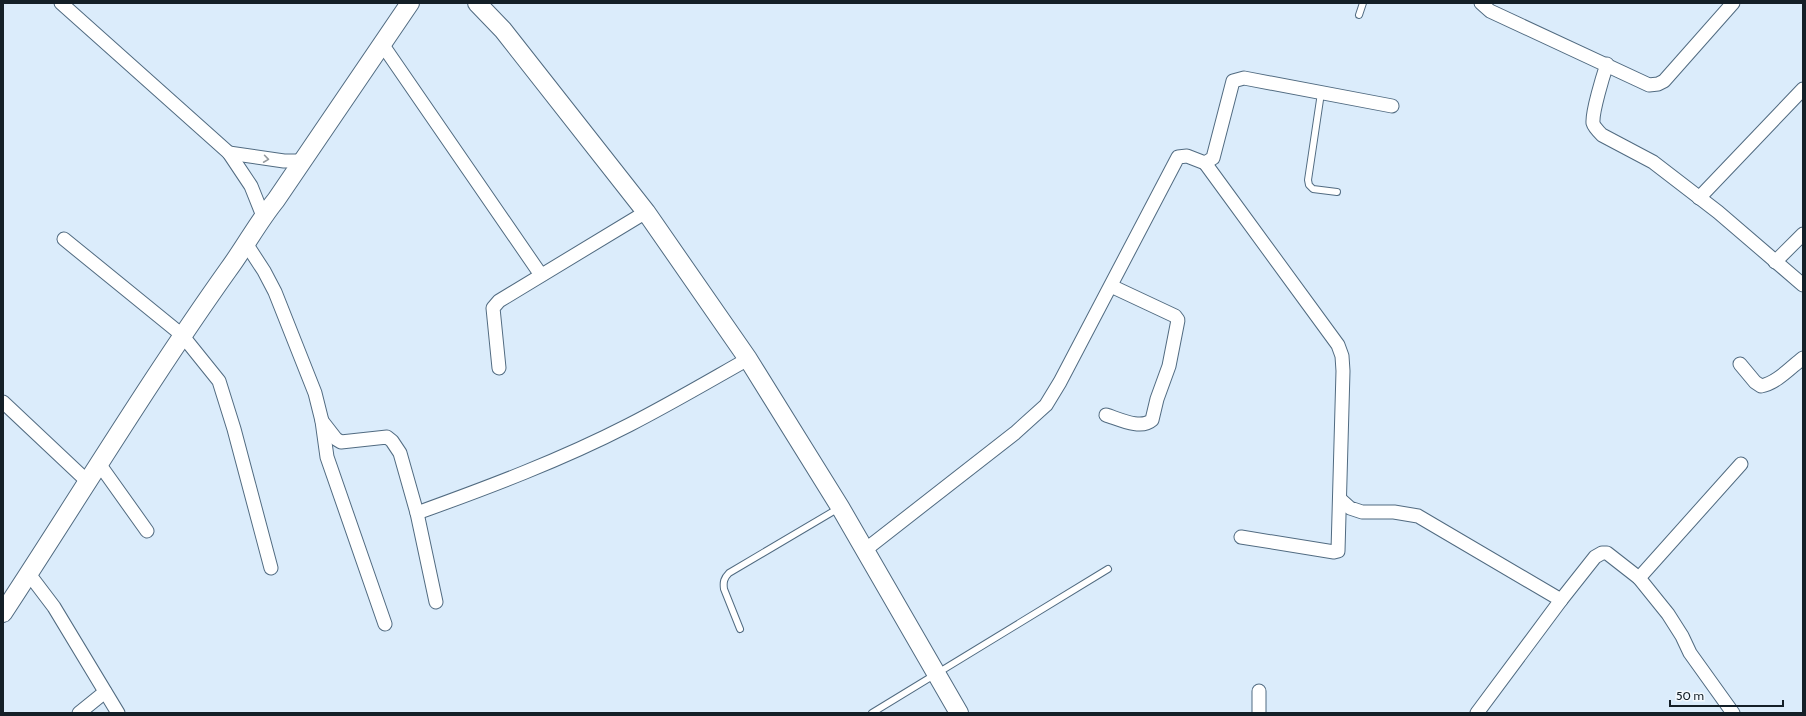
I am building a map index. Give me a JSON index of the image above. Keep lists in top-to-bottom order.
{
  "scale_bar": "50 m"
}
